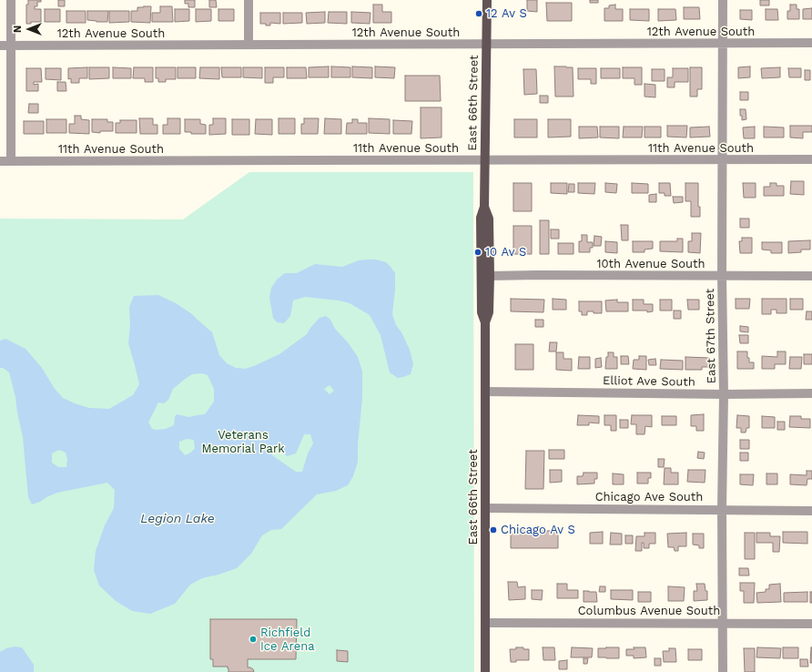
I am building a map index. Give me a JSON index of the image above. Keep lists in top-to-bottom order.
{
  "streets": {
    "main road": ["East 66th Street"],
    "street": [
      "12th Avenue South",
      "11th Avenue South",
      "10th Avenue South",
      "East 67th Street",
      "Elliot Ave South",
      "Chicago Ave South",
      "Columbus Avenue South"
    ]
  },
  "crossings": [
    ["12th Avenue South", "East 66th Street"],
    ["12th Avenue South", "East 67th Street"],
    ["East 66th Street", "11th Avenue South"],
    ["East 66th Street", "10th Avenue South"],
    ["East 66th Street", "Elliot Ave South"],
    ["East 66th Street", "Chicago Ave South"],
    ["East 66th Street", "Columbus Avenue South"],
    ["11th Avenue South", "East 67th Street"],
    ["10th Avenue South", "East 67th Street"],
    ["East 67th Street", "Elliot Ave South"],
    ["East 67th Street", "Chicago Ave South"],
    ["East 67th Street", "Columbus Avenue South"]
  ],
  "water": ["Legion Lake"],
  "parks": ["Veterans Memorial Park"],
  "places": [
    "12 Av S",
    "10 Av S",
    "Chicago Av S",
    "Richfield Ice Arena"
  ],
  "north": "left"
}
